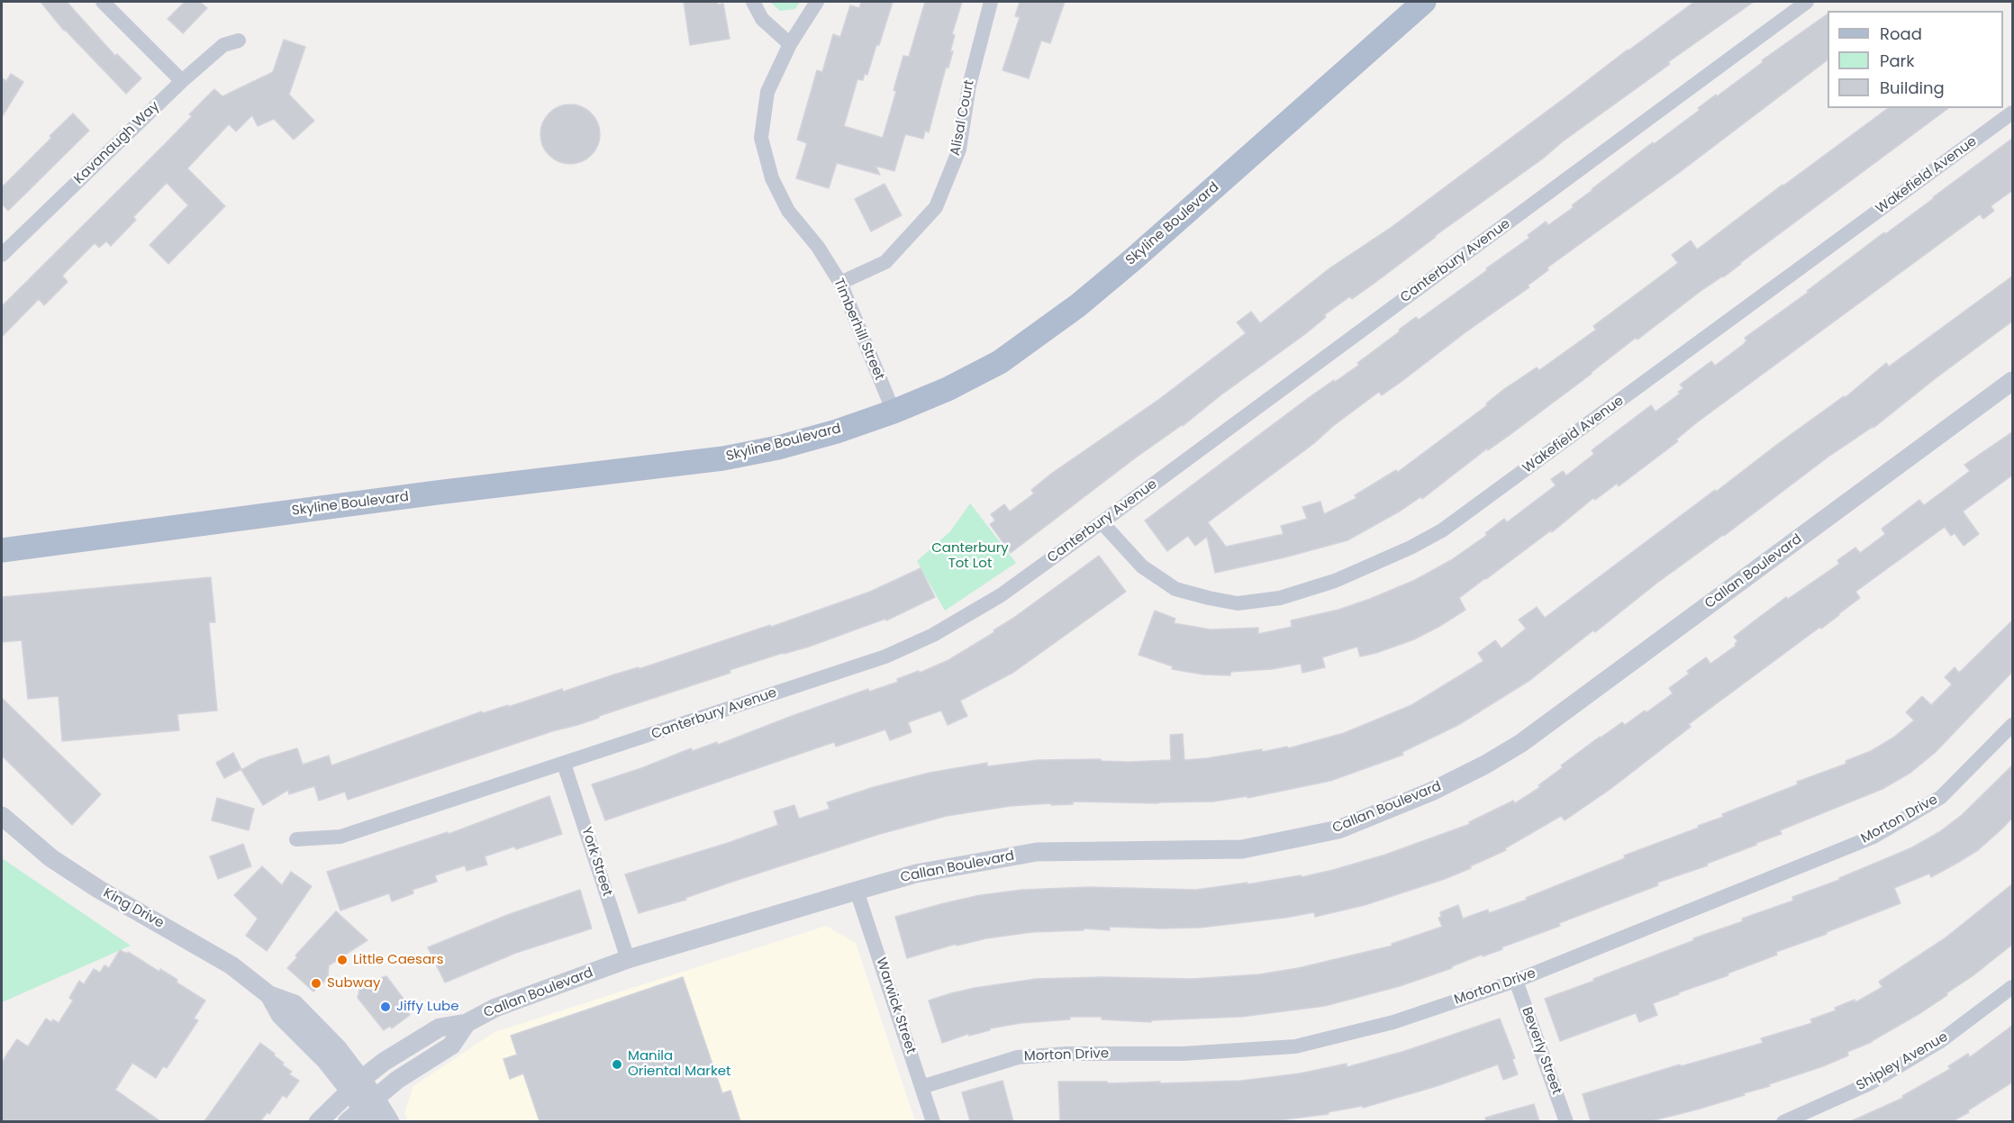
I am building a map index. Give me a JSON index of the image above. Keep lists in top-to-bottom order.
{
  "streets": {
    "main road": ["Skyline Boulevard"],
    "street": [
      "Alisal Court",
      "Kavanaugh Way",
      "Wakefield Avenue",
      "Canterbury Avenue",
      "Timberhill Street",
      "Callan Boulevard",
      "Morton Drive",
      "York Street",
      "King Drive",
      "Warwick Street",
      "Beverly Street",
      "Shipley Avenue"
    ]
  },
  "crossings": [
    ["Alisal Court", "Timberhill Street"],
    ["Wakefield Avenue", "Canterbury Avenue"],
    ["Skyline Boulevard", "Timberhill Street"],
    ["Canterbury Avenue", "York Street"],
    ["Callan Boulevard", "York Street"],
    ["Callan Boulevard", "King Drive"],
    ["Callan Boulevard", "Warwick Street"],
    ["Morton Drive", "Warwick Street"],
    ["Morton Drive", "Beverly Street"]
  ],
  "parks": ["Canterbury Tot Lot"],
  "places": [
    "Little Caesars",
    "Subway",
    "Jiffy Lube",
    "Manila Oriental Market"
  ],
  "legend": ["Road", "Park", "Building"]
}
